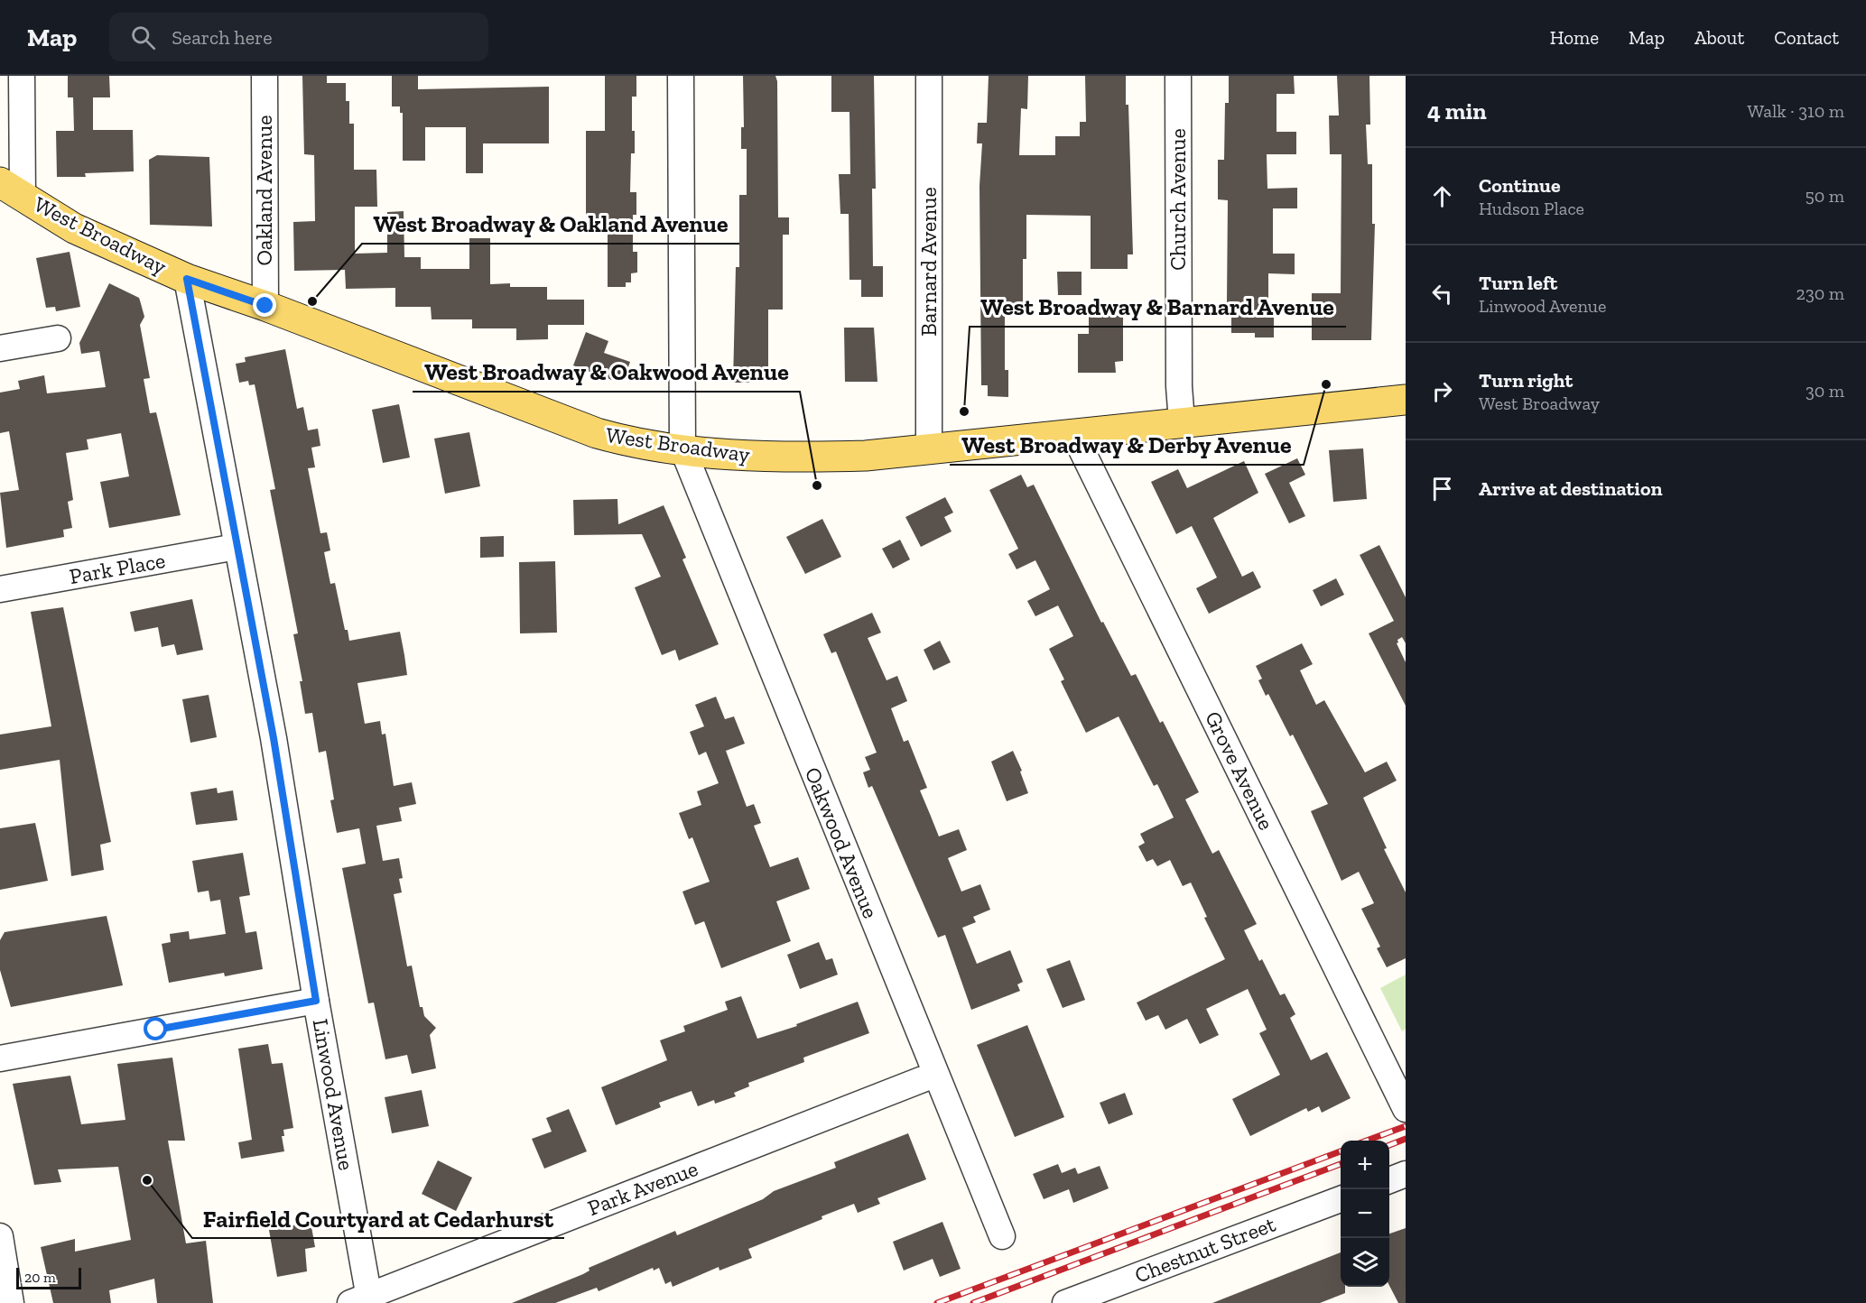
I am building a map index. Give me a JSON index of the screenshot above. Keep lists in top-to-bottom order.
{
  "streets": {
    "main road": ["West Broadway"],
    "street": [
      "Oakland Avenue",
      "Church Avenue",
      "Barnard Avenue",
      "Park Place",
      "Grove Avenue",
      "Oakwood Avenue",
      "Linwood Avenue",
      "Park Avenue",
      "Chestnut Street"
    ]
  },
  "crossings": [
    ["Oakland Avenue", "West Broadway"],
    ["Church Avenue", "West Broadway"],
    ["West Broadway", "Barnard Avenue"],
    ["West Broadway", "Grove Avenue"],
    ["West Broadway", "Oakwood Avenue"],
    ["West Broadway", "Linwood Avenue"],
    ["Park Place", "Linwood Avenue"],
    ["Oakwood Avenue", "Park Avenue"],
    ["Linwood Avenue", "Park Avenue"]
  ],
  "places": [
    "West Broadway & Oakland Avenue",
    "West Broadway & Derby Avenue",
    "West Broadway & Barnard Avenue",
    "West Broadway & Oakwood Avenue",
    "Fairfield Courtyard at Cedarhurst"
  ],
  "scale_bar": "20 m",
  "page": {
    "header": "Map",
    "search": "Search here",
    "nav": [
      "Home",
      "Map",
      "About",
      "Contact"
    ],
    "heading": ["4 min", "Walk · 310 m"],
    "list": [
      ["Continue", "Hudson Place", "50 m"],
      ["Turn left", "Linwood Avenue", "230 m"],
      ["Turn right", "West Broadway", "30 m"],
      "Arrive at destination"
    ],
    "map_buttons": ["+", "−"],
    "scale": "20 m"
  }
}
